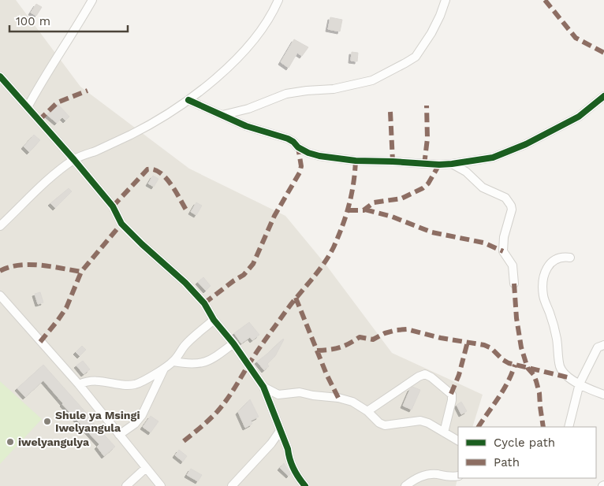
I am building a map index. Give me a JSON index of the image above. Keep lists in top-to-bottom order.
{
  "places": ["Shule ya Msingi Iwelyangula", "iwelyangulya"],
  "legend": ["Cycle path", "Path"],
  "scale_bar": "100 m"
}
